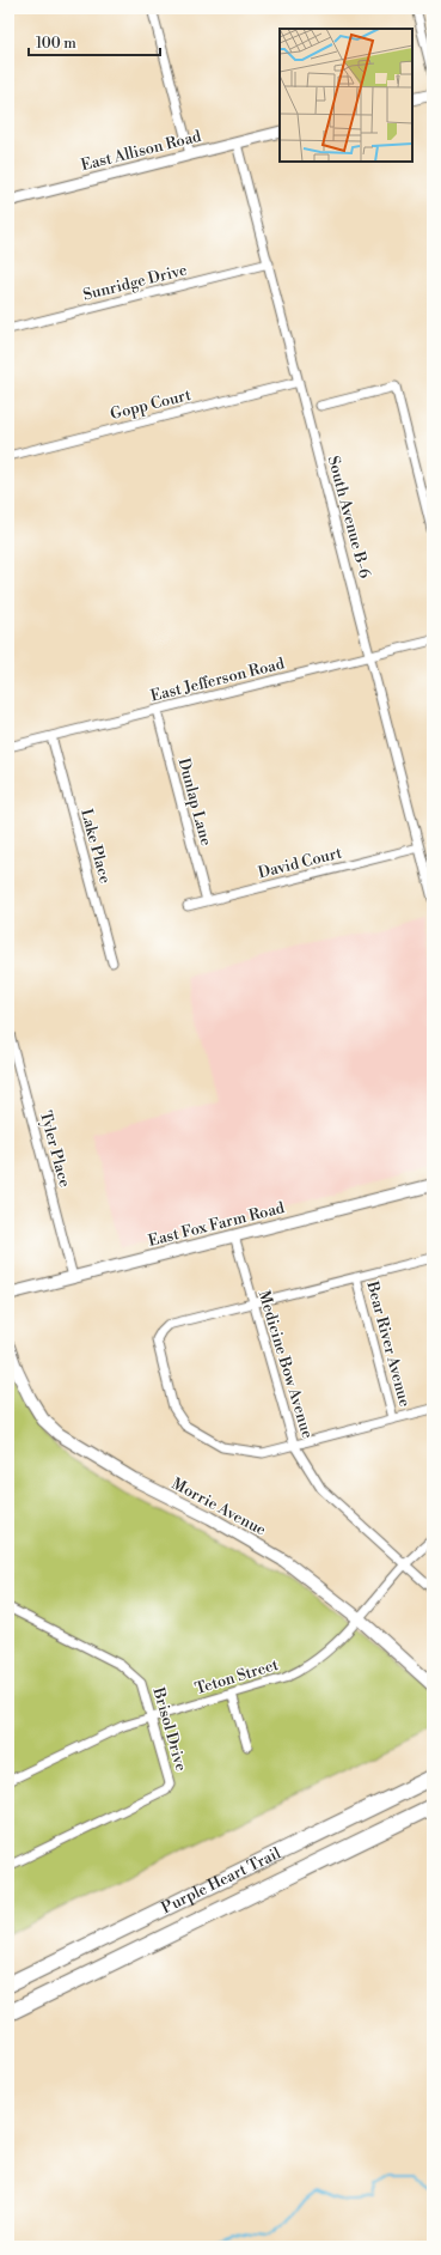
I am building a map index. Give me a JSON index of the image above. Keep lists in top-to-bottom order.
{
  "streets": {
    "highway": ["Purple Heart Trail"],
    "main road": ["East Fox Farm Road", "Morrie Avenue"],
    "street": [
      "East Allison Road",
      "Sunridge Drive",
      "Gopp Court",
      "South Avenue B-6",
      "East Jefferson Road",
      "Dunlap Lane",
      "Lake Place",
      "David Court",
      "Tyler Place",
      "Bear River Avenue",
      "Medicine Bow Avenue",
      "Teton Street",
      "Brisol Drive"
    ]
  },
  "crossings": [
    ["East Allison Road", "South Avenue B-6"],
    ["Sunridge Drive", "South Avenue B-6"],
    ["Gopp Court", "South Avenue B-6"],
    ["South Avenue B-6", "East Jefferson Road"],
    ["South Avenue B-6", "David Court"],
    ["East Jefferson Road", "Dunlap Lane"],
    ["East Jefferson Road", "Lake Place"],
    ["Dunlap Lane", "David Court"],
    ["Tyler Place", "East Fox Farm Road"],
    ["East Fox Farm Road", "Medicine Bow Avenue"],
    ["Medicine Bow Avenue", "Teton Street"],
    ["Morrie Avenue", "Teton Street"],
    ["Teton Street", "Brisol Drive"]
  ],
  "scale_bar": "100 m"
}
